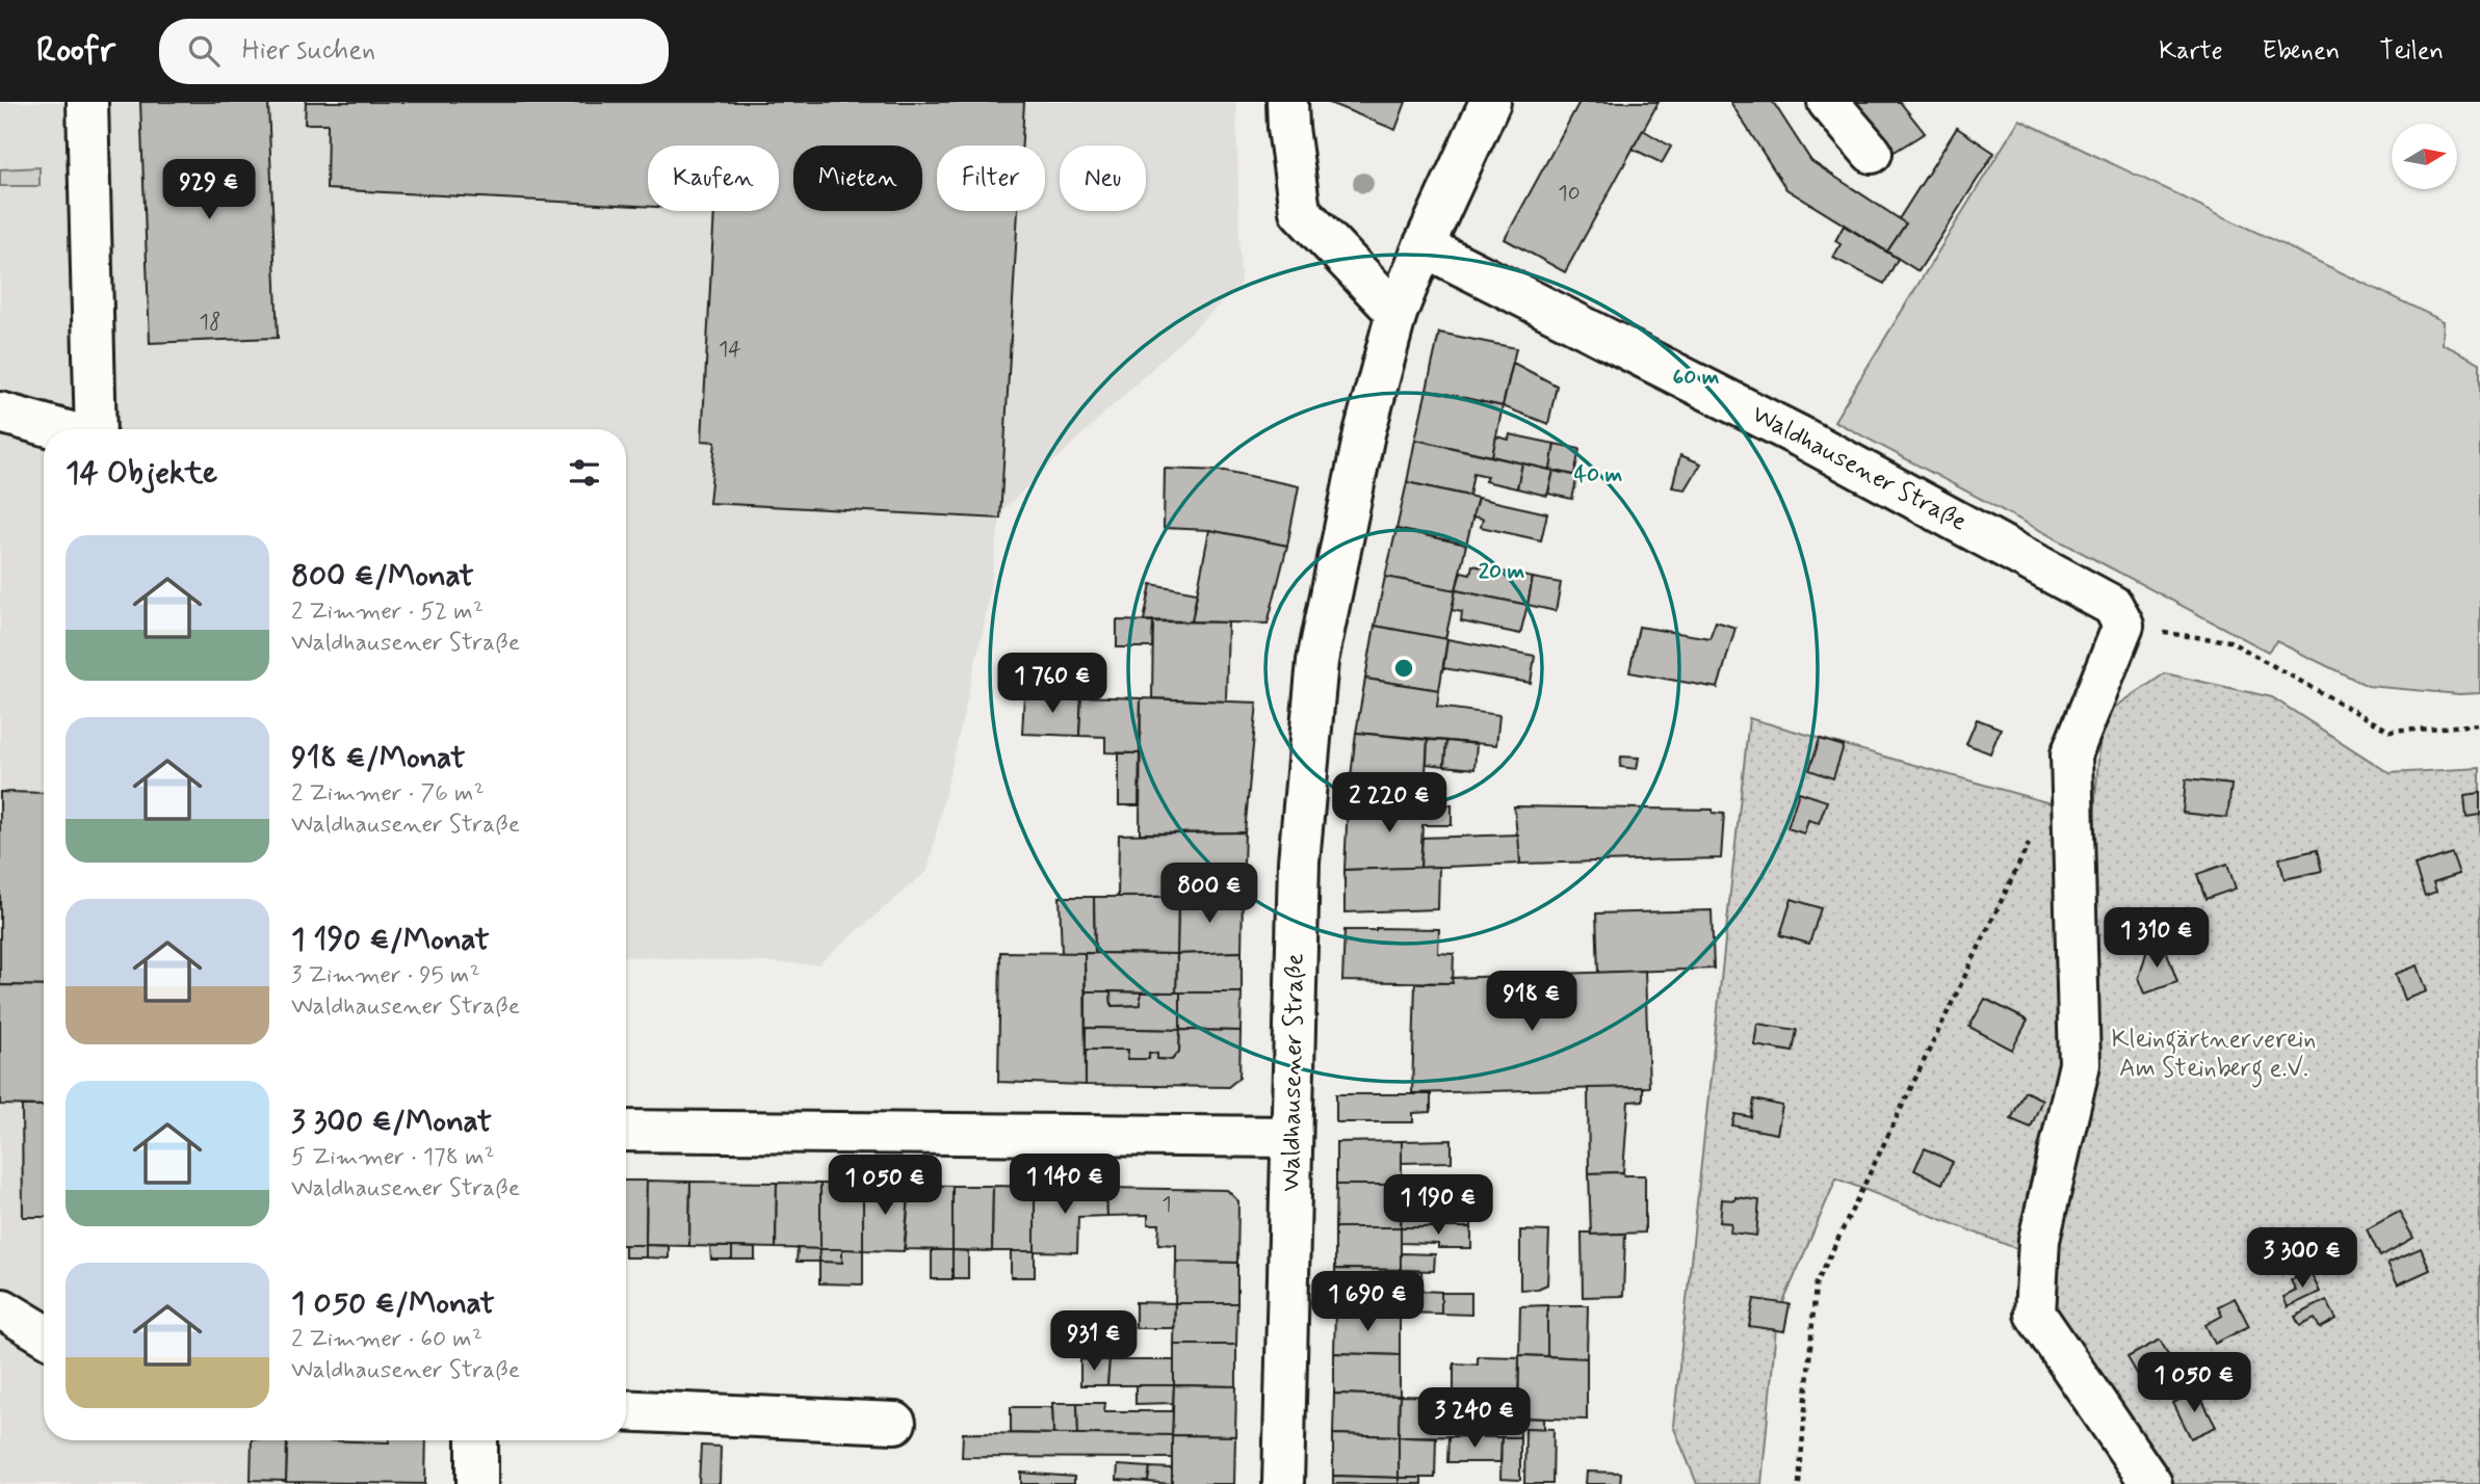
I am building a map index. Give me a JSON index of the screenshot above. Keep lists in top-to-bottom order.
{
  "streets": {
    "street": ["Waldhausener Straße"]
  },
  "parks": ["Kleingärtnerverein Am Steinberg e.V."],
  "house_numbers": [
    "10",
    "18",
    "14",
    "1"
  ],
  "north": "right",
  "page": {
    "header": "Roofr",
    "search": "Hier suchen",
    "nav": ["Karte", "Ebenen", "Teilen"],
    "chip": [
      "Kaufen",
      "Mieten",
      "Filter",
      "Neu"
    ],
    "price": [
      "929 €",
      "1 760 €",
      "2 220 €",
      "800 €",
      "1 310 €",
      "918 €",
      "1 140 €",
      "1 050 €",
      "1 190 €",
      "3 300 €",
      "1 690 €",
      "931 €",
      "1 050 €",
      "3 240 €"
    ],
    "heading": "14 Objekte",
    "list": [
      {
        "name": "800 €/Monat",
        "note": "2 Zimmer · 52 m² · Waldhausener Straße"
      },
      {
        "name": "918 €/Monat",
        "note": "2 Zimmer · 76 m² · Waldhausener Straße"
      },
      {
        "name": "1 190 €/Monat",
        "note": "3 Zimmer · 95 m² · Waldhausener Straße"
      },
      {
        "name": "3 300 €/Monat",
        "note": "5 Zimmer · 178 m² · Waldhausener Straße"
      },
      {
        "name": "1 050 €/Monat",
        "note": "2 Zimmer · 60 m² · Waldhausener Straße"
      }
    ]
  },
  "rings": ["60 m", "40 m", "20 m"]
}
